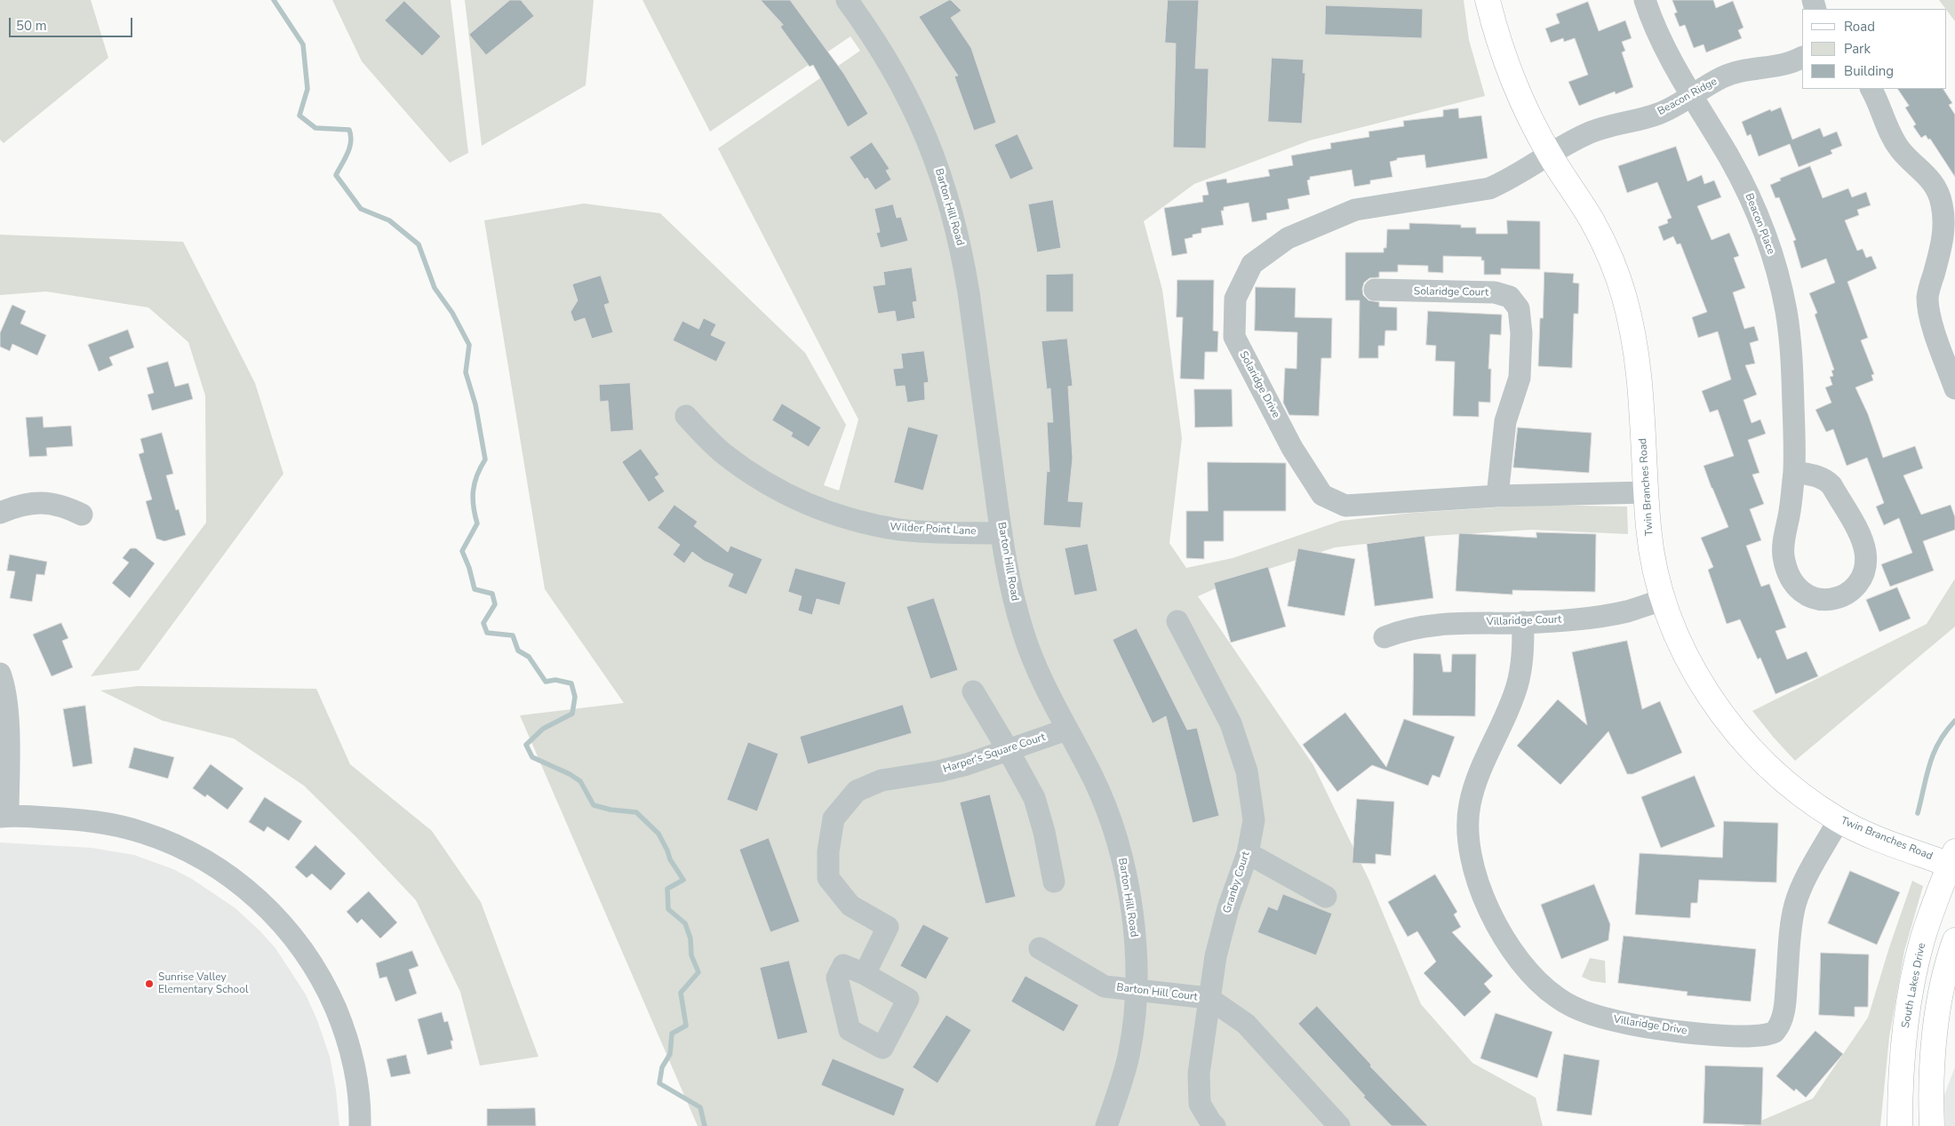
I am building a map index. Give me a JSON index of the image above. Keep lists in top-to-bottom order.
{
  "streets": {
    "main road": ["Twin Branches Road", "South Lakes Drive"],
    "street": [
      "Beacon Ridge",
      "Barton Hill Road",
      "Beacon Place",
      "Solaridge Court",
      "Solaridge Drive",
      "Wilder Point Lane",
      "Villaridge Court",
      "Harper's Square Court",
      "Granby Court",
      "Barton Hill Court",
      "Villaridge Drive"
    ]
  },
  "crossings": [
    ["Beacon Ridge", "Beacon Place"],
    ["Beacon Ridge", "Solaridge Drive"],
    ["Beacon Ridge", "Twin Branches Road"],
    ["Barton Hill Road", "Wilder Point Lane"],
    ["Barton Hill Road", "Harper's Square Court"],
    ["Barton Hill Road", "Barton Hill Court"],
    ["Solaridge Court", "Solaridge Drive"],
    ["Solaridge Drive", "Twin Branches Road"],
    ["Twin Branches Road", "Villaridge Court"],
    ["Twin Branches Road", "South Lakes Drive"],
    ["Twin Branches Road", "Villaridge Drive"],
    ["Villaridge Court", "Villaridge Drive"],
    ["Granby Court", "Barton Hill Court"]
  ],
  "places": ["Sunrise Valley Elementary School"],
  "legend": ["Road", "Park", "Building"],
  "scale_bar": "50 m"
}
